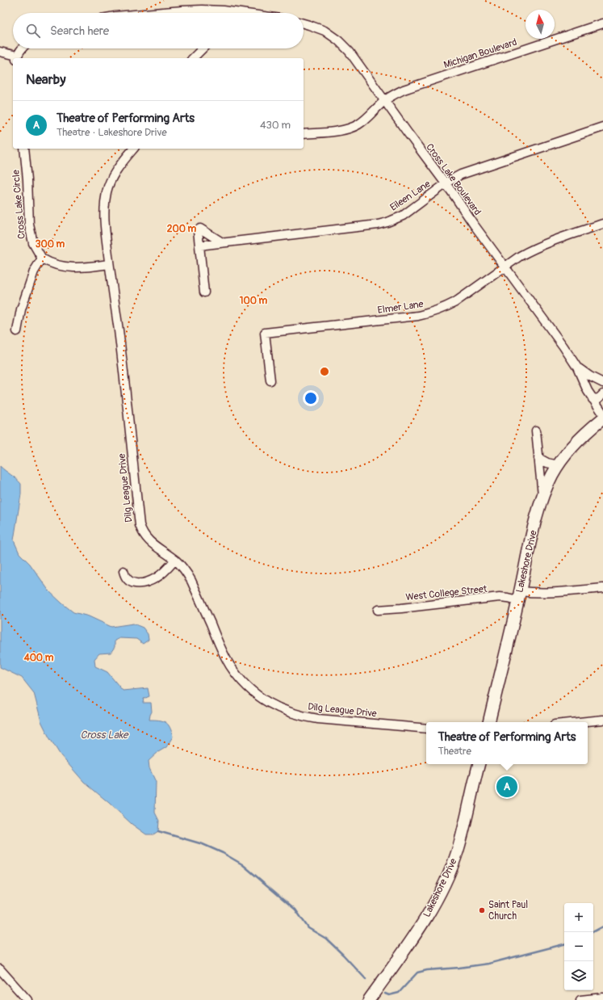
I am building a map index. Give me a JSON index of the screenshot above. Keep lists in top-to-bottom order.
{
  "streets": {
    "main road": ["Lakeshore Drive"],
    "street": [
      "Michigan Boulevard",
      "Cross Lake Boulevard",
      "Eileen Lane",
      "Cross Lake Circle",
      "Elmer Lane",
      "Dilg League Drive",
      "West College Street"
    ]
  },
  "crossings": [
    ["Michigan Boulevard", "Cross Lake Boulevard"],
    ["Cross Lake Boulevard", "Eileen Lane"],
    ["Cross Lake Boulevard", "Elmer Lane"],
    ["Lakeshore Drive", "West College Street"]
  ],
  "water": ["Cross Lake"],
  "places": ["Saint Paul Church"],
  "north": "top",
  "page": {
    "search": "Search here",
    "heading": "Nearby",
    "list": [
      {
        "mark": "A",
        "name": "Theatre of Performing Arts",
        "note": "Theatre · Lakeshore Drive",
        "value": "430 m"
      }
    ],
    "popup": ["Theatre of Performing Arts", "Theatre"],
    "pins": "A",
    "map_buttons": ["+", "−"]
  },
  "rings": [
    "200 m",
    "300 m",
    "100 m",
    "400 m"
  ]
}
